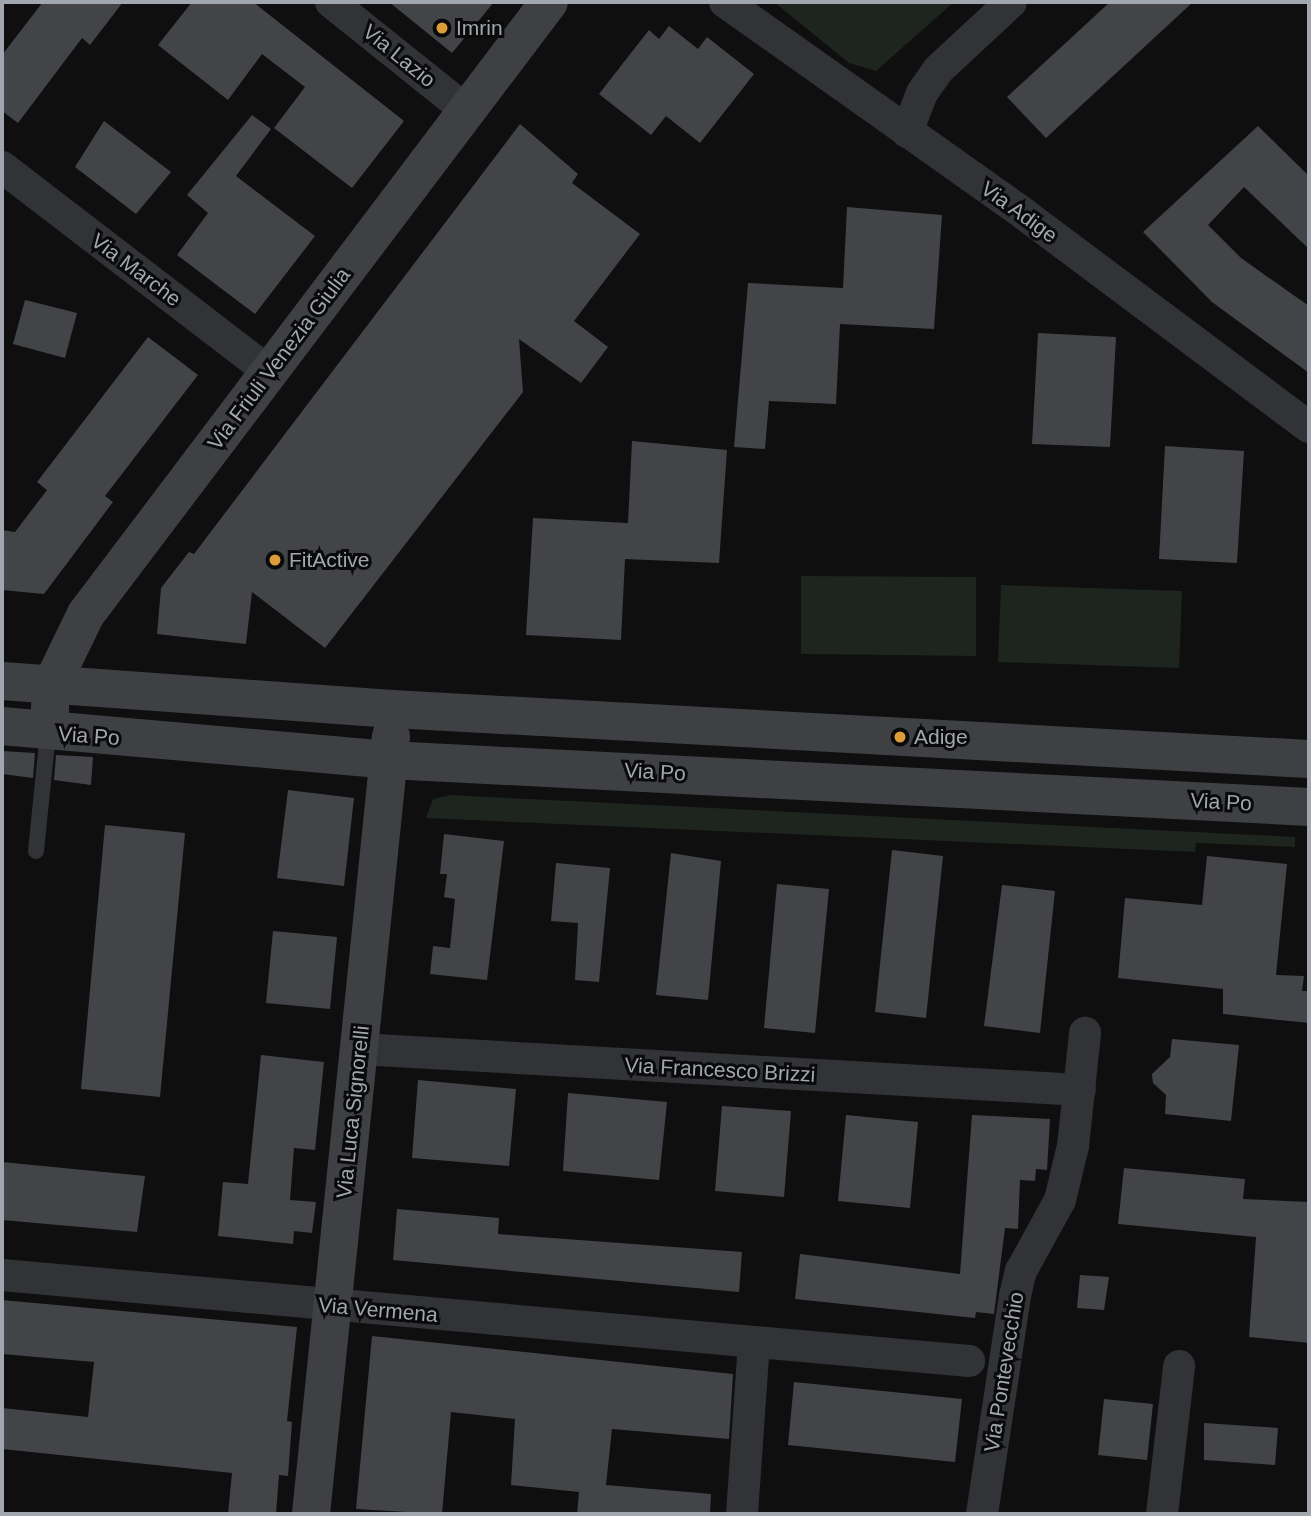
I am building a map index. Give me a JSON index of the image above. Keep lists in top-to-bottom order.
{
  "streets": {
    "main road": ["Via Friuli Venezia Giulia", "Via Po", "Via Luca Signorelli"],
    "street": [
      "Via Lazio",
      "Via Adige",
      "Via Marche",
      "Via Francesco Brizzi",
      "Via Vermena",
      "Via Pontevecchio"
    ]
  },
  "crossings": [
    ["Via Lazio", "Via Friuli Venezia Giulia"],
    ["Via Marche", "Via Friuli Venezia Giulia"],
    ["Via Friuli Venezia Giulia", "Via Po"],
    ["Via Po", "Via Luca Signorelli"],
    ["Via Francesco Brizzi", "Via Luca Signorelli"],
    ["Via Francesco Brizzi", "Via Pontevecchio"],
    ["Via Luca Signorelli", "Via Vermena"]
  ],
  "places": ["Imrin", "FitActive", "Adige"]
}
